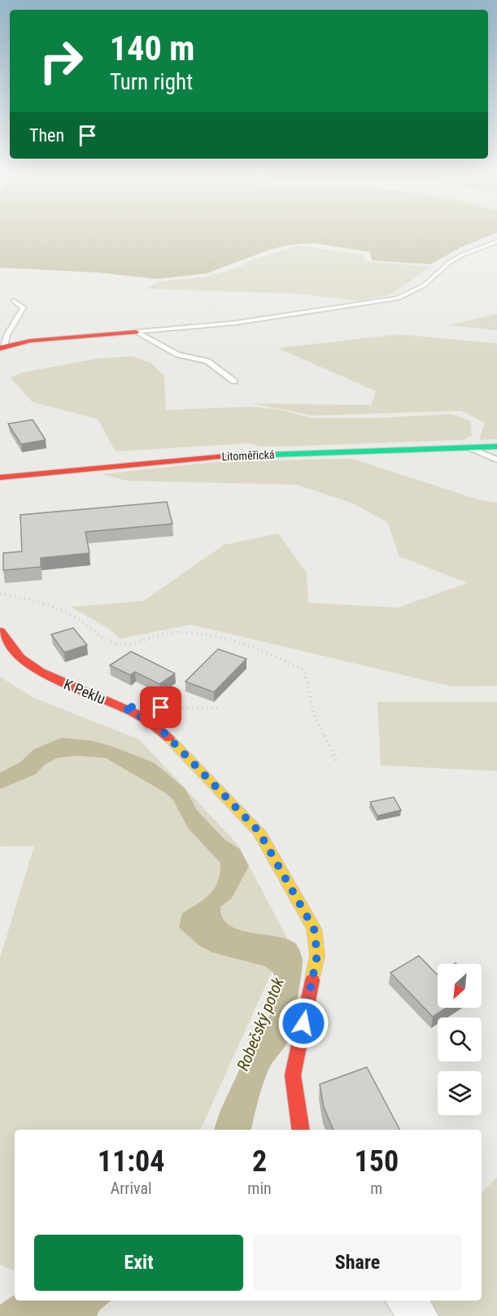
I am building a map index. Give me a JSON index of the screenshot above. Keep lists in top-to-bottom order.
{
  "streets": {
    "street": ["Litoměřická", "K Peklu"]
  },
  "water": ["Robečský potok"],
  "north": "bottom left",
  "page": {
    "turn": ["140 m", "Turn right"],
    "then": "Then",
    "eta": [
      "11:04",
      "Arrival",
      "2",
      "min",
      "150",
      "m"
    ],
    "buttons": ["Exit", "Share"]
  }
}
